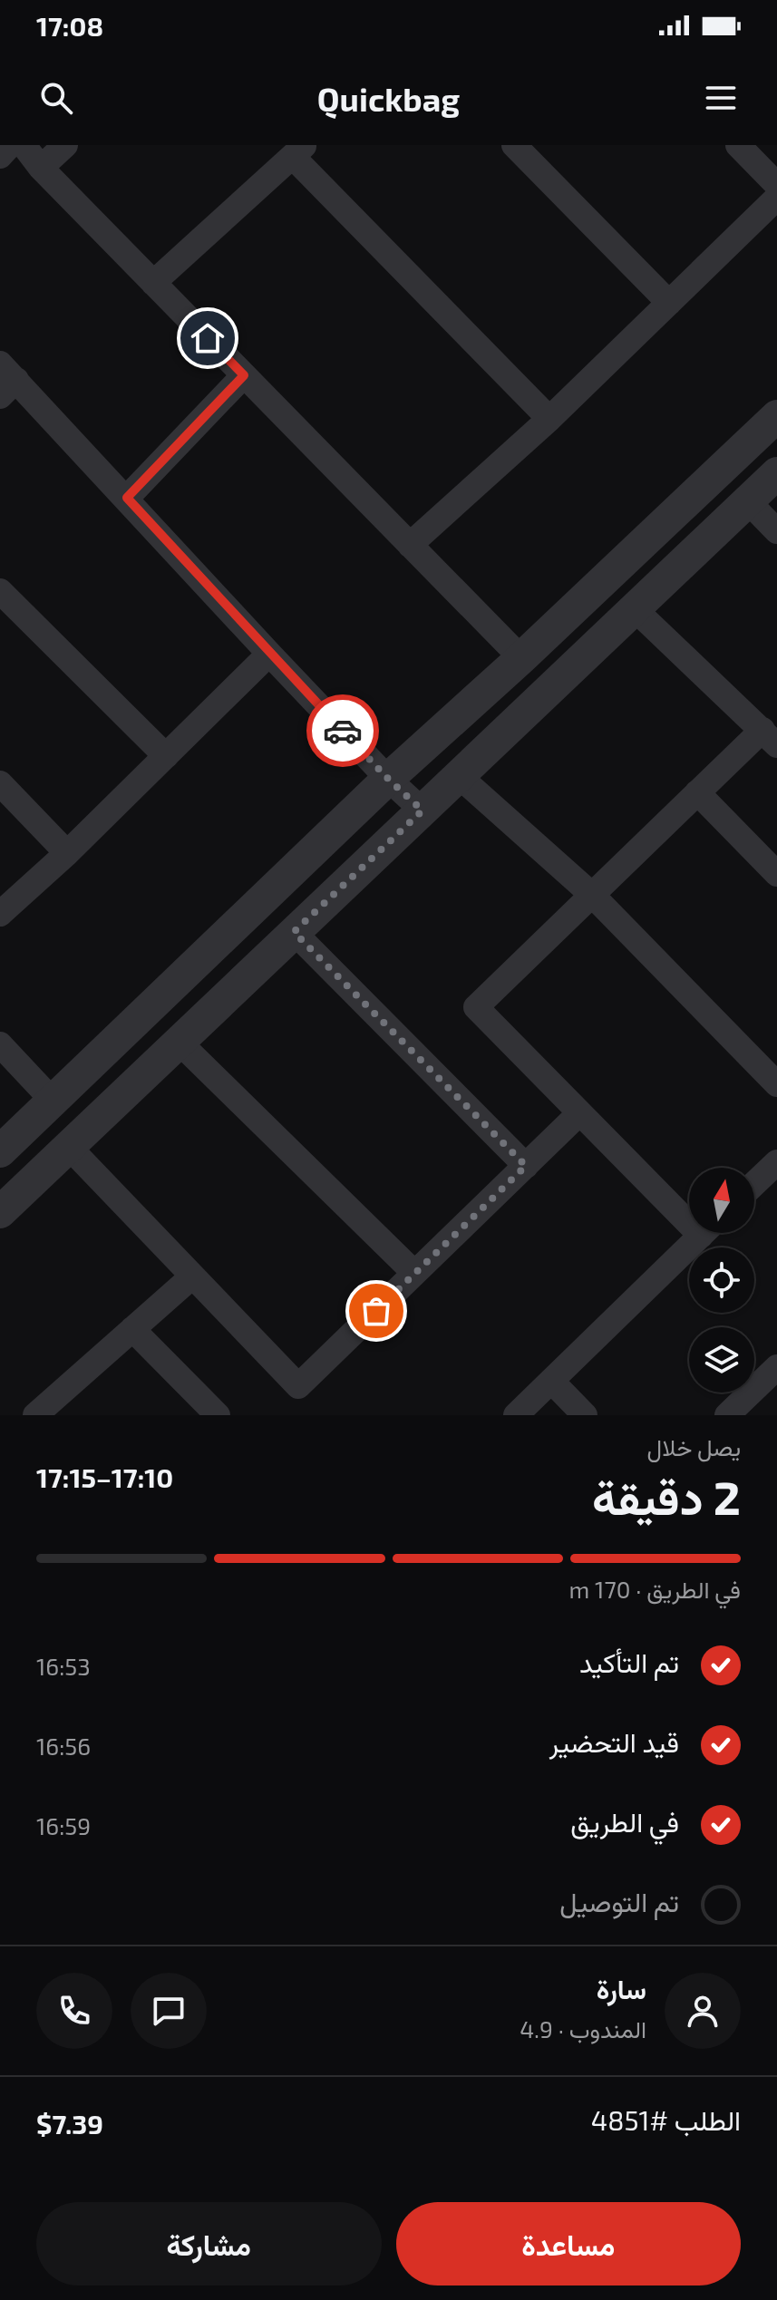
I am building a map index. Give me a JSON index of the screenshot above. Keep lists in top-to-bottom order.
{
  "north": "top",
  "page": {
    "status": "17:08",
    "header": "Quickbag",
    "heading": ["2 دقيقة", "يصل خلال", "17:10–17:15"],
    "panel": [
      "سارة",
      "المندوب · 4.9",
      "الطلب #4851",
      "$7.39"
    ],
    "bar": "في الطريق · 170 m",
    "list": [
      ["تم التأكيد", "16:53"],
      ["قيد التحضير", "16:56"],
      ["في الطريق", "16:59"],
      "تم التوصيل"
    ],
    "buttons": ["مساعدة", "مشاركة"]
  }
}
